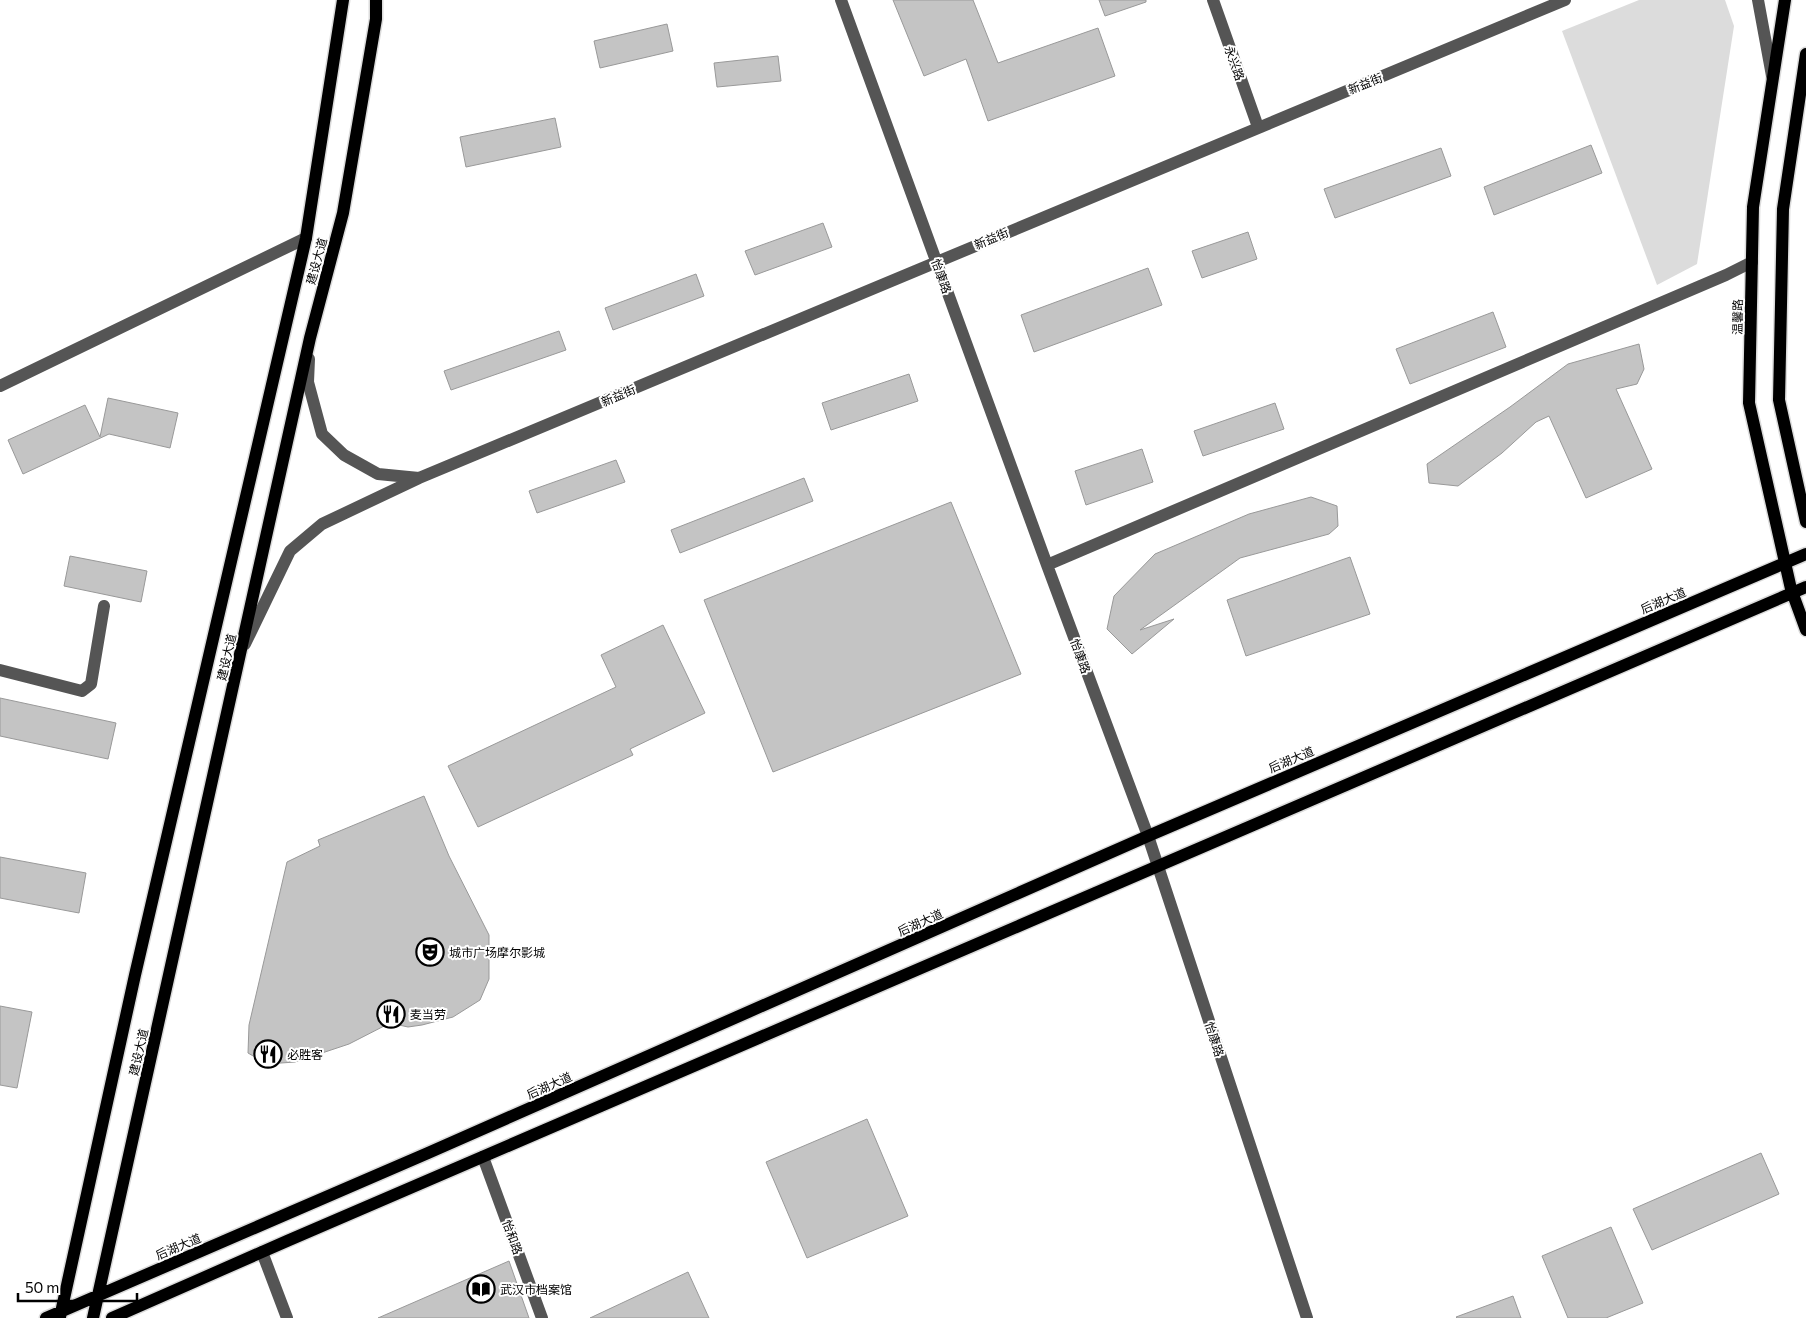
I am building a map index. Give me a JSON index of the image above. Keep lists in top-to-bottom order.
{
  "streets": {
    "main road": ["建设大道", "温馨路", "后湖大道"],
    "street": [
      "永兴路",
      "新益街",
      "怡康路",
      "怡和路"
    ]
  },
  "crossings": [
    ["永兴路", "新益街"],
    ["新益街", "建设大道"],
    ["新益街", "怡康路"],
    ["建设大道", "后湖大道"],
    ["怡康路", "后湖大道"],
    ["温馨路", "后湖大道"]
  ],
  "places": {
    "theatre": ["城市广场摩尔影城"],
    "restaurant": ["麦当劳", "必胜客"],
    "library": ["武汉市档案馆"]
  },
  "scale_bar": "50 m"
}
